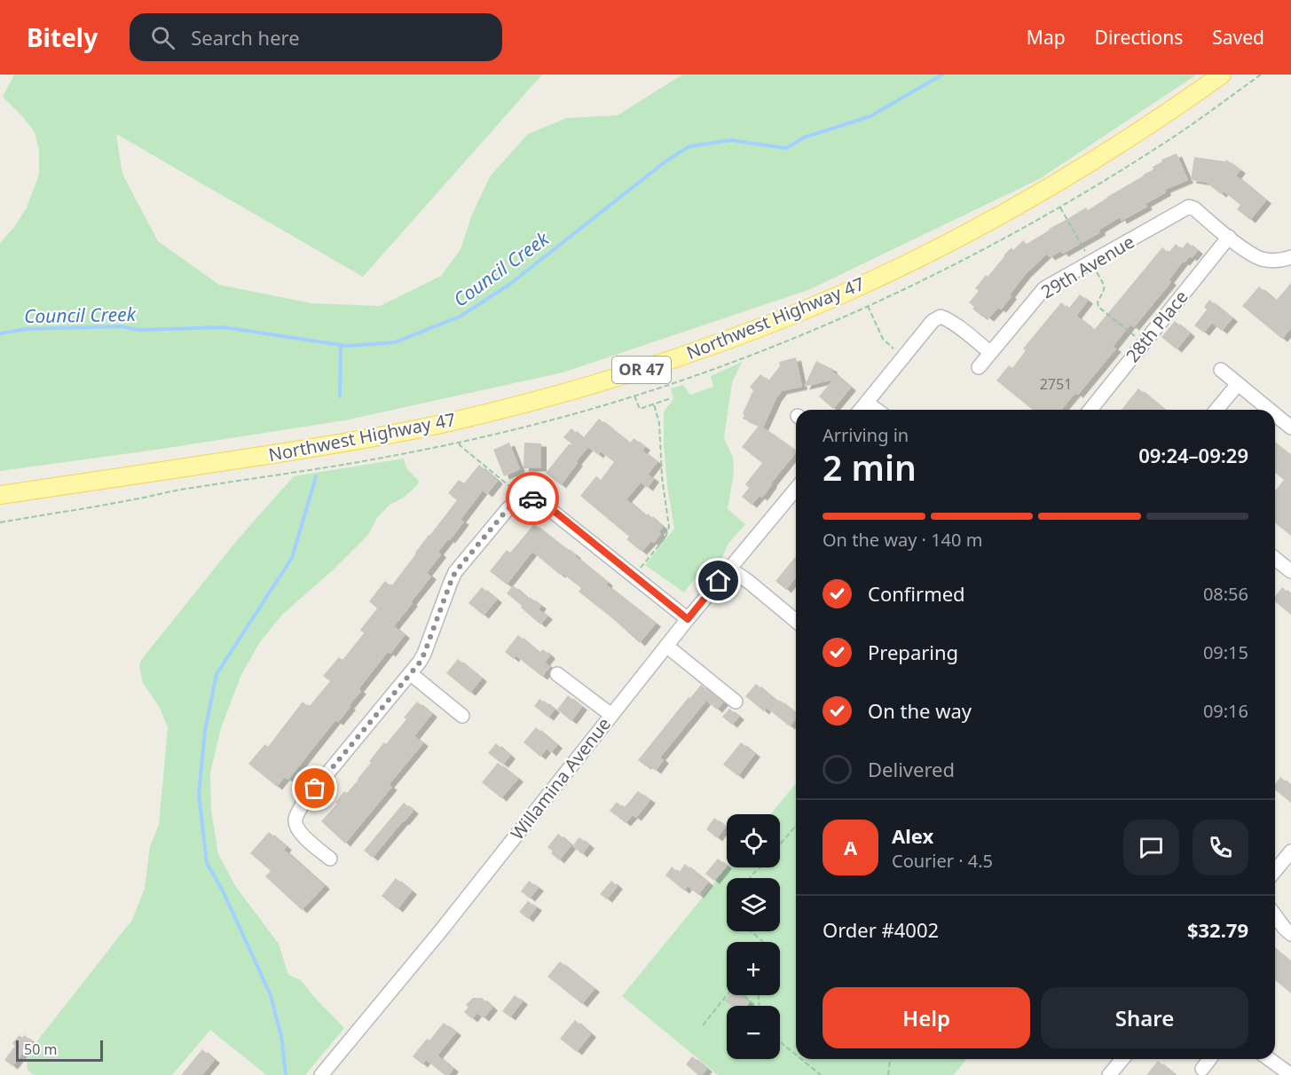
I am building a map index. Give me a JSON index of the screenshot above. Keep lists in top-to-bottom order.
{
  "streets": {
    "main road": ["Northwest Highway 47", "OR 47"],
    "street": ["29th Avenue", "28th Place", "Willamina Avenue"]
  },
  "crossings": [
    ["29th Avenue", "28th Place"]
  ],
  "water": ["Council Creek"],
  "house_numbers": ["2751"],
  "scale_bar": "50 m",
  "page": {
    "header": "Bitely",
    "search": "Search here",
    "nav": ["Map", "Directions", "Saved"],
    "heading": ["2 min", "Arriving in", "09:24–09:29"],
    "panel": [
      "Alex",
      "Courier · 4.5",
      "Order #4002",
      "$32.79"
    ],
    "bar": "On the way · 140 m",
    "list": [
      ["Confirmed", "08:56"],
      ["Preparing", "09:15"],
      ["On the way", "09:16"],
      "Delivered"
    ],
    "map_buttons": ["+", "−"],
    "round": "A",
    "buttons": ["Help", "Share"],
    "scale": "50 m"
  }
}
